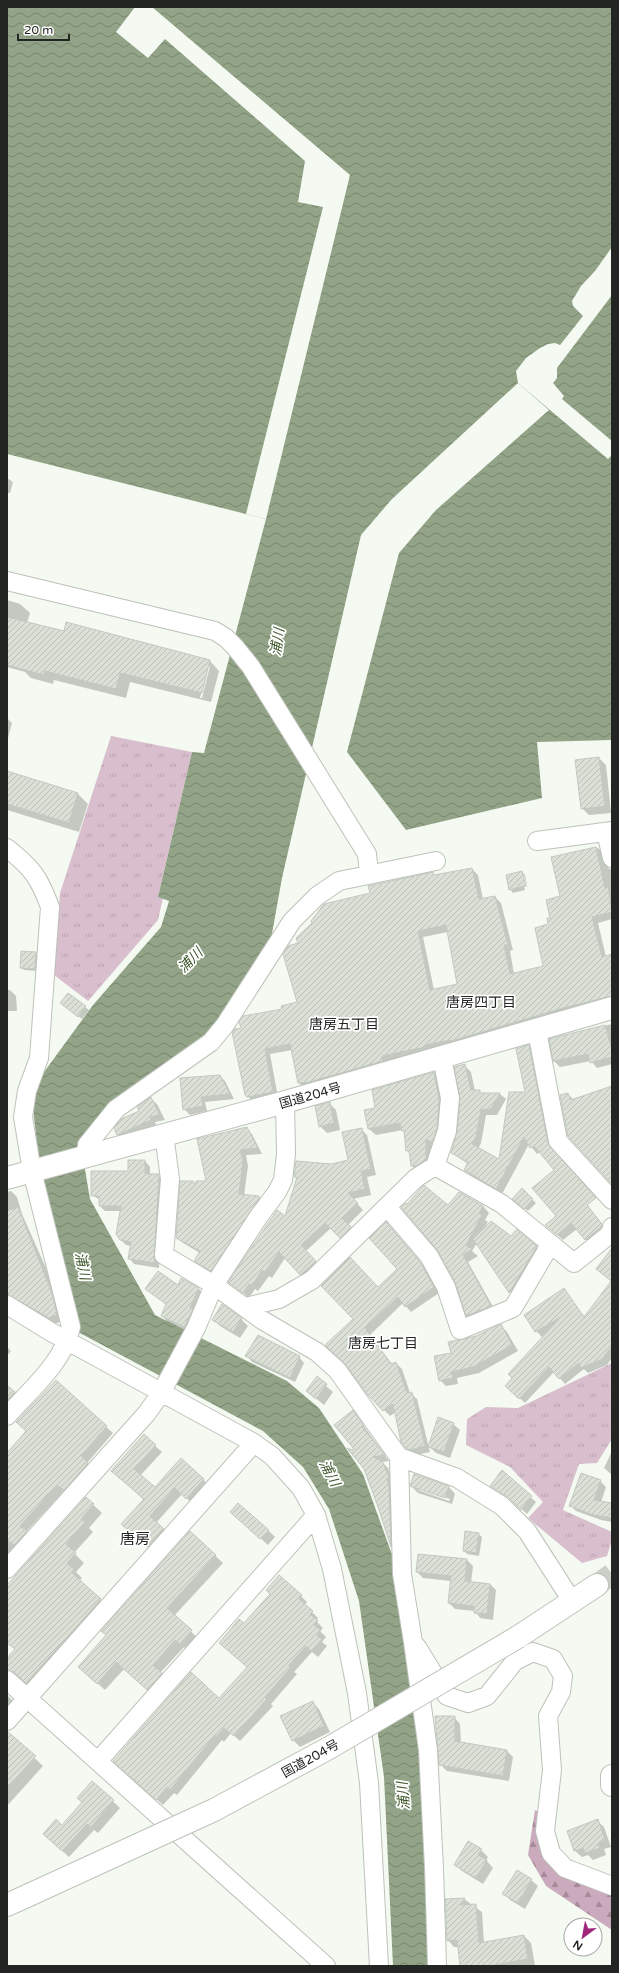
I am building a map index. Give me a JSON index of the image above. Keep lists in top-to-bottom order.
{
  "streets": {
    "main road": ["国道204号"]
  },
  "districts": [
    "唐房四丁目",
    "唐房五丁目",
    "唐房七丁目",
    "唐房"
  ],
  "water": ["浦川"],
  "scale_bar": "20 m",
  "north": "bottom left"
}
